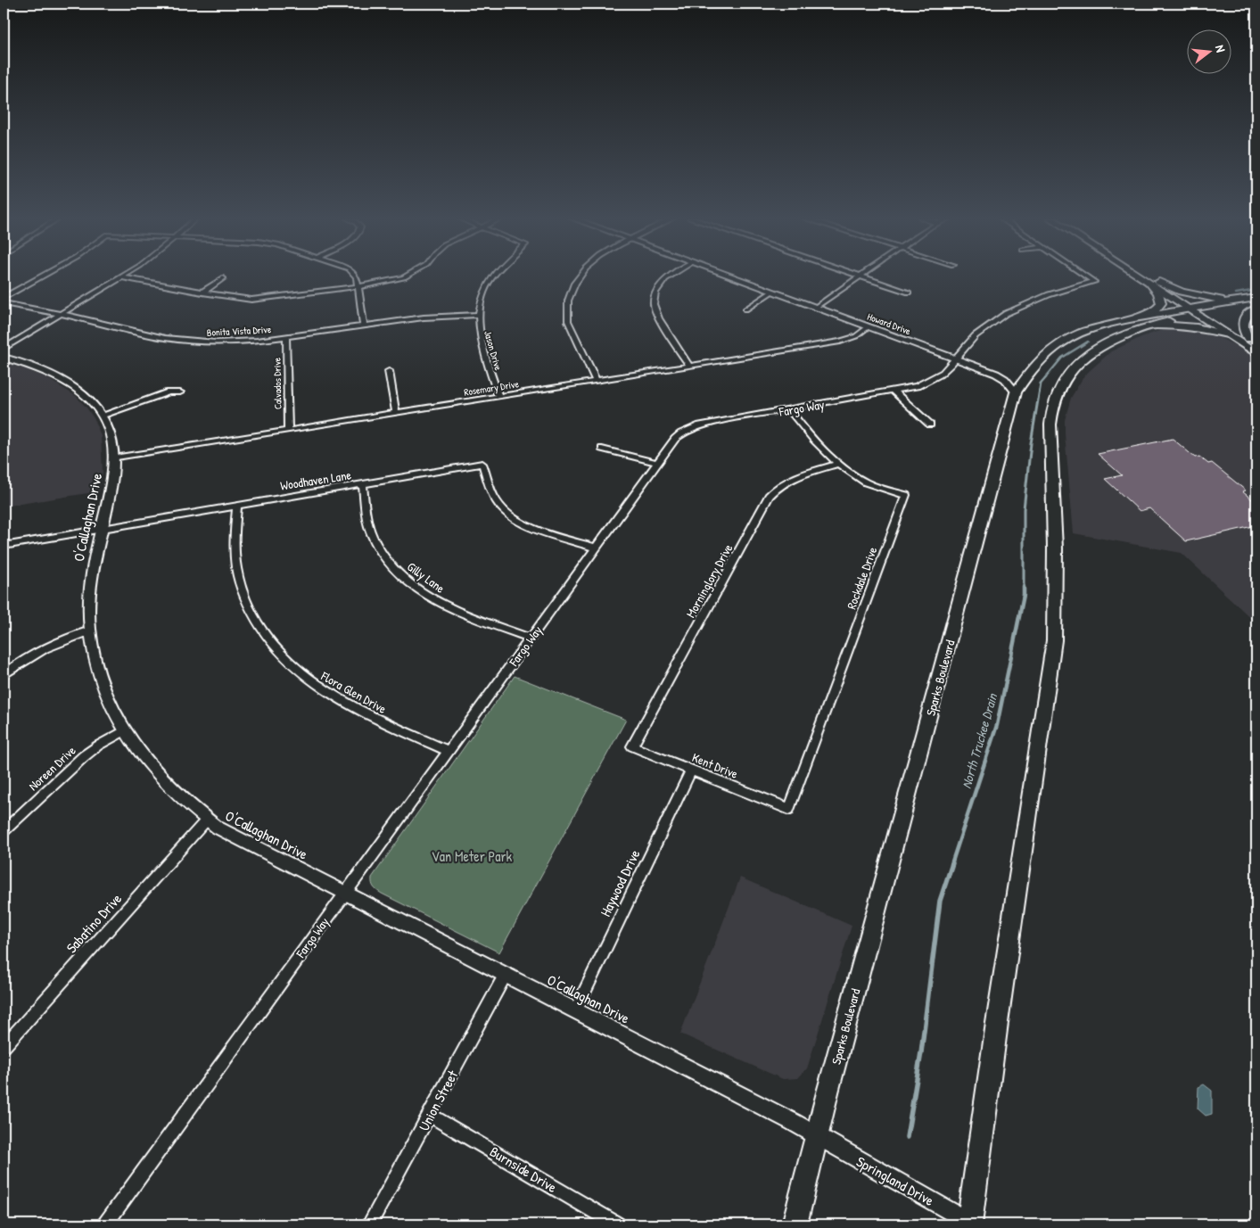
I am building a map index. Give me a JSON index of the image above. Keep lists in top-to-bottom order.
{
  "streets": {
    "main road": ["Sparks Boulevard"],
    "street": [
      "Howard Drive",
      "Bonita Vista Drive",
      "Jason Drive",
      "Calvados Drive",
      "Rosemary Drive",
      "Fargo Way",
      "Woodhaven Lane",
      "O'Callaghan Drive",
      "Gilly Lane",
      "Rockdale Drive",
      "Morninglory Drive",
      "Flora Glen Drive",
      "Kent Drive",
      "Noreen Drive",
      "Haywood Drive",
      "Sabatino Drive",
      "Union Street",
      "Burnside Drive",
      "Springland Drive"
    ]
  },
  "crossings": [
    ["Howard Drive", "Rosemary Drive"],
    ["Howard Drive", "Fargo Way"],
    ["Howard Drive", "Sparks Boulevard"],
    ["Bonita Vista Drive", "Jason Drive"],
    ["Bonita Vista Drive", "Calvados Drive"],
    ["Jason Drive", "Rosemary Drive"],
    ["Calvados Drive", "Rosemary Drive"],
    ["Rosemary Drive", "O'Callaghan Drive"],
    ["Fargo Way", "Woodhaven Lane"],
    ["Fargo Way", "O'Callaghan Drive"],
    ["Fargo Way", "Gilly Lane"],
    ["Fargo Way", "Rockdale Drive"],
    ["Fargo Way", "Flora Glen Drive"],
    ["Woodhaven Lane", "O'Callaghan Drive"],
    ["Woodhaven Lane", "Gilly Lane"],
    ["Woodhaven Lane", "Flora Glen Drive"],
    ["O'Callaghan Drive", "Sparks Boulevard"],
    ["O'Callaghan Drive", "Noreen Drive"],
    ["O'Callaghan Drive", "Haywood Drive"],
    ["O'Callaghan Drive", "Sabatino Drive"],
    ["O'Callaghan Drive", "Union Street"],
    ["O'Callaghan Drive", "Springland Drive"],
    ["Rockdale Drive", "Morninglory Drive"],
    ["Rockdale Drive", "Kent Drive"],
    ["Morninglory Drive", "Kent Drive"],
    ["Sparks Boulevard", "Springland Drive"],
    ["Kent Drive", "Haywood Drive"],
    ["Union Street", "Burnside Drive"]
  ],
  "water": ["North Truckee Drain"],
  "parks": ["Van Meter Park"],
  "north": "right"
}
